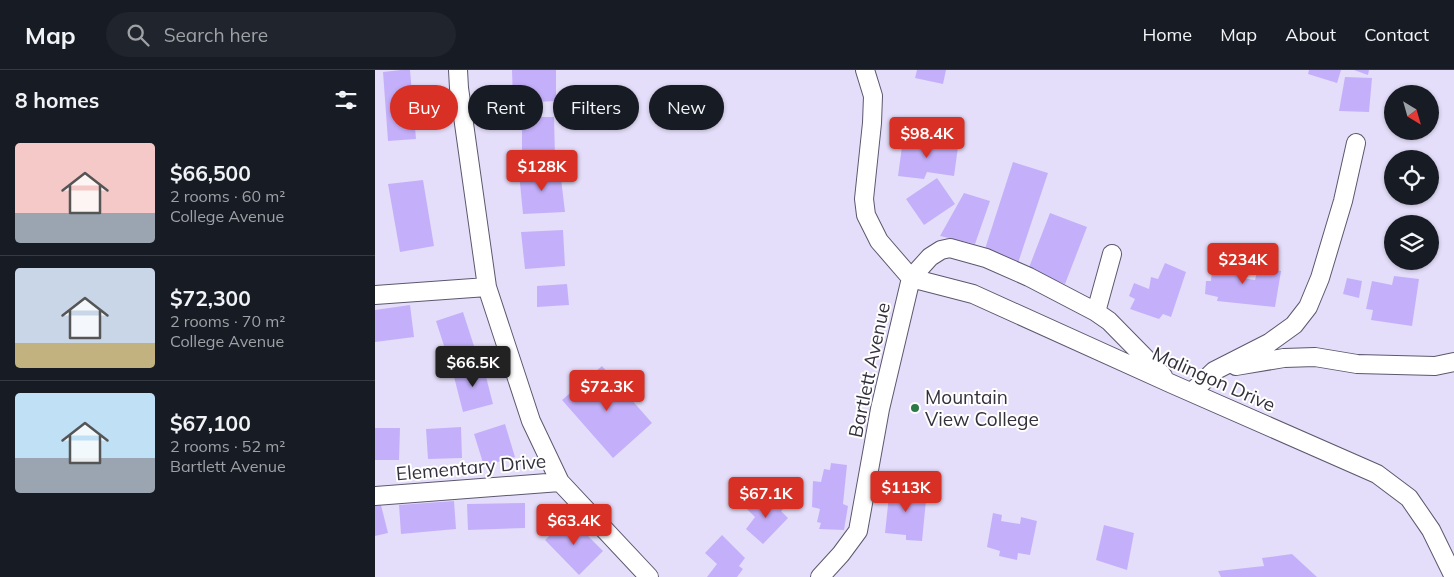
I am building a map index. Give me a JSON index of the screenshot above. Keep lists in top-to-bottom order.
{
  "streets": {
    "street": ["Bartlett Avenue", "Malingon Drive", "Elementary Drive"]
  },
  "crossings": [
    ["Bartlett Avenue", "Malingon Drive"]
  ],
  "places": ["Mountain View College"],
  "north": "bottom right",
  "page": {
    "header": "Map",
    "search": "Search here",
    "nav": [
      "Home",
      "Map",
      "About",
      "Contact"
    ],
    "heading": "8 homes",
    "chip": [
      "Buy",
      "Rent",
      "Filters",
      "New"
    ],
    "price": [
      "$98.4K",
      "$128K",
      "$234K",
      "$66.5K",
      "$72.3K",
      "$113K",
      "$67.1K",
      "$63.4K"
    ],
    "list": [
      {
        "name": "$66,500",
        "note": "2 rooms · 60 m² · College Avenue"
      },
      {
        "name": "$72,300",
        "note": "2 rooms · 70 m² · College Avenue"
      },
      {
        "name": "$67,100",
        "note": "2 rooms · 52 m² · Bartlett Avenue"
      }
    ]
  }
}
